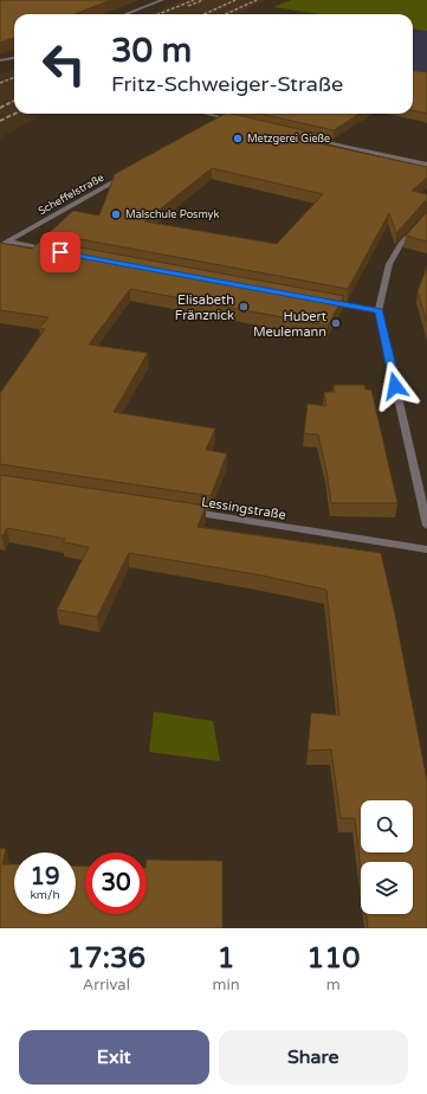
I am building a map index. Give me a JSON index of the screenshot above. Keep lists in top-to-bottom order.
{
  "streets": {
    "street": ["Scheffelstraße", "Lessingstraße"]
  },
  "places": [
    "Metzgerei Gieße",
    "Malschule Posmyk",
    "Elisabeth Fränznick",
    "Hubert Meulemann"
  ],
  "page": {
    "turn": ["30 m", "Fritz-Schweiger-Straße"],
    "speed": "19 km/h",
    "limit": "30",
    "eta": [
      "17:36",
      "Arrival",
      "1",
      "min",
      "110",
      "m"
    ],
    "buttons": ["Exit", "Share"]
  }
}
